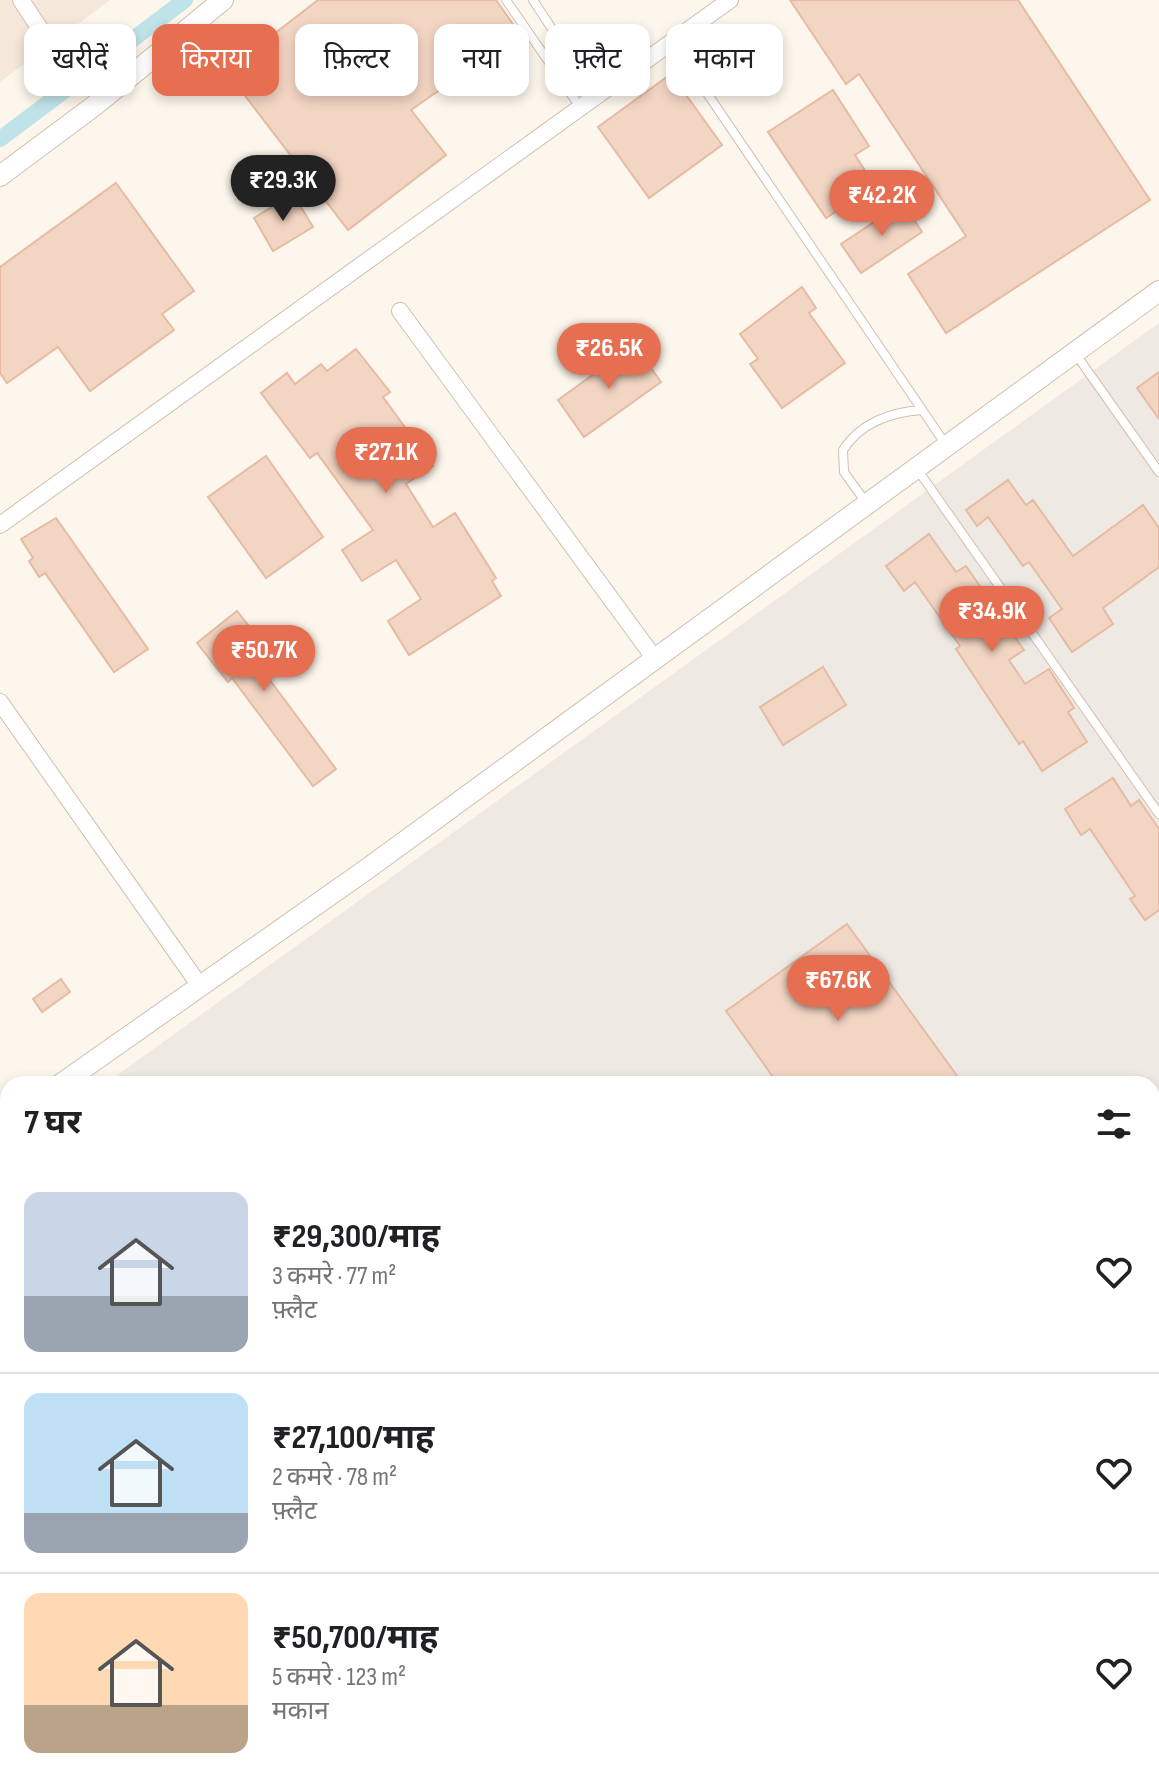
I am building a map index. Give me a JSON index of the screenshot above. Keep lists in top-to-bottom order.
{
  "page": {
    "chip": [
      "खरीदें",
      "किराया",
      "फ़िल्टर",
      "नया",
      "फ़्लैट",
      "मकान"
    ],
    "price": [
      "₹29.3K",
      "₹42.2K",
      "₹26.5K",
      "₹27.1K",
      "₹34.9K",
      "₹50.7K",
      "₹67.6K"
    ],
    "heading": "7 घर",
    "list": [
      {
        "name": "₹29,300/माह",
        "note": "3 कमरे · 77 m² · फ़्लैट"
      },
      {
        "name": "₹27,100/माह",
        "note": "2 कमरे · 78 m² · फ़्लैट"
      },
      {
        "name": "₹50,700/माह",
        "note": "5 कमरे · 123 m² · मकान"
      }
    ]
  }
}
